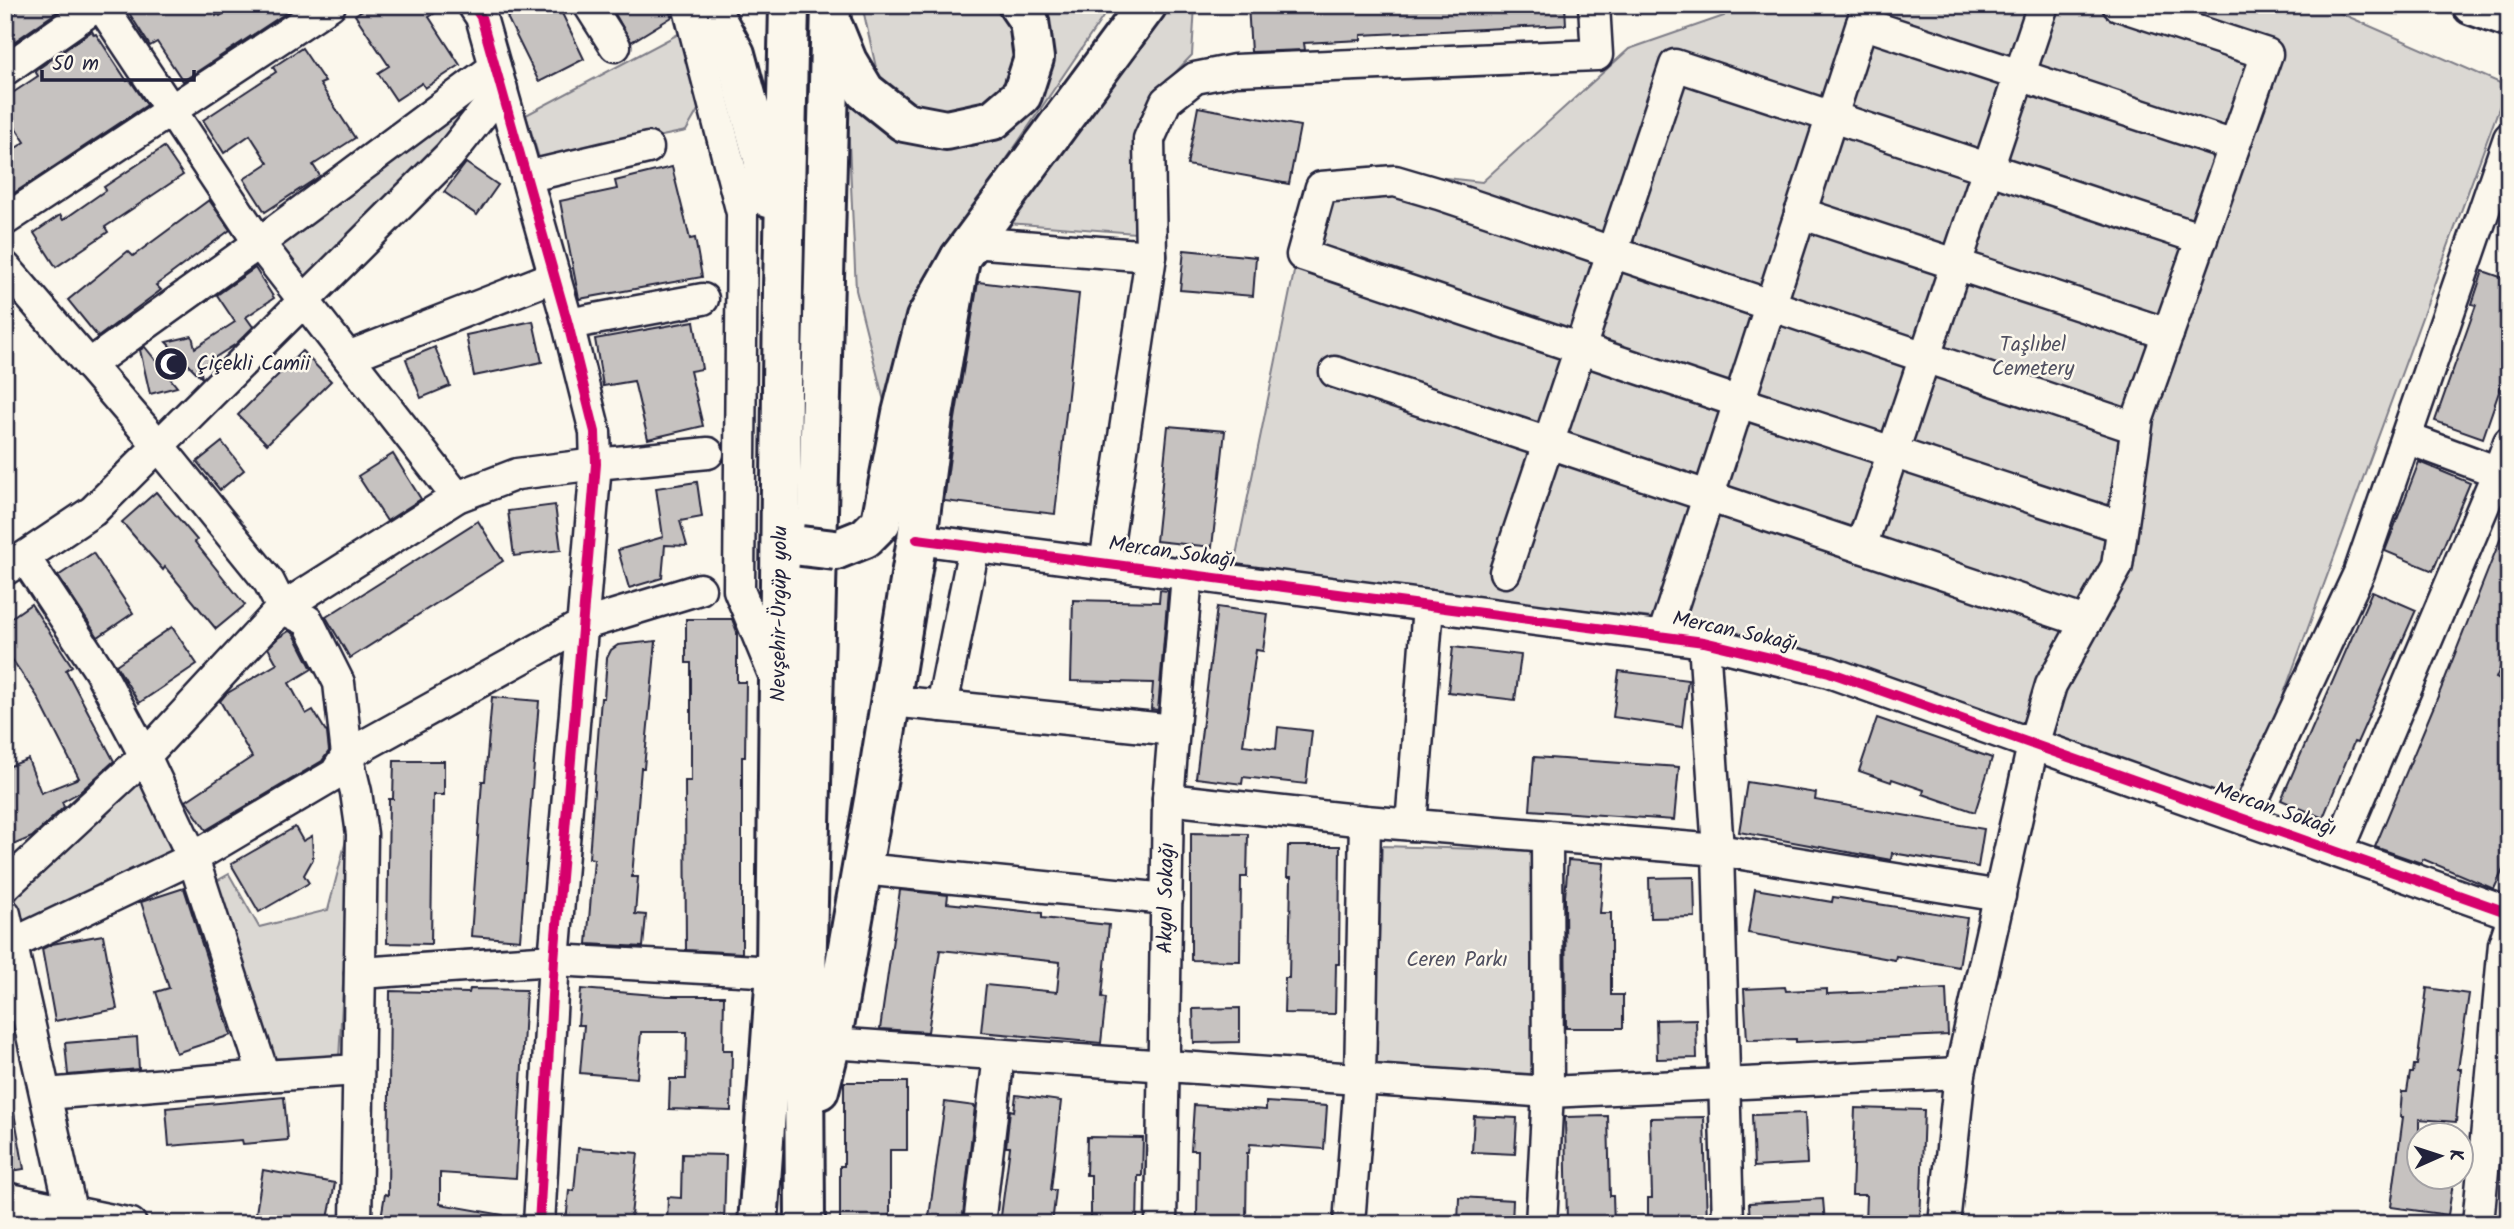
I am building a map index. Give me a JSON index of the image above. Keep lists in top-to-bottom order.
{
  "streets": {
    "highway": ["Nevşehir-Ürgüp yolu"],
    "street": ["Mercan Sokağı", "Akyol Sokağı"]
  },
  "crossings": [
    ["Mercan Sokağı", "Akyol Sokağı"]
  ],
  "parks": ["Taşlıbel Cemetery", "Ceren Parkı"],
  "places": {
    "mosque": ["Çiçekli Camii"]
  },
  "scale_bar": "50 m",
  "north": "right"
}
